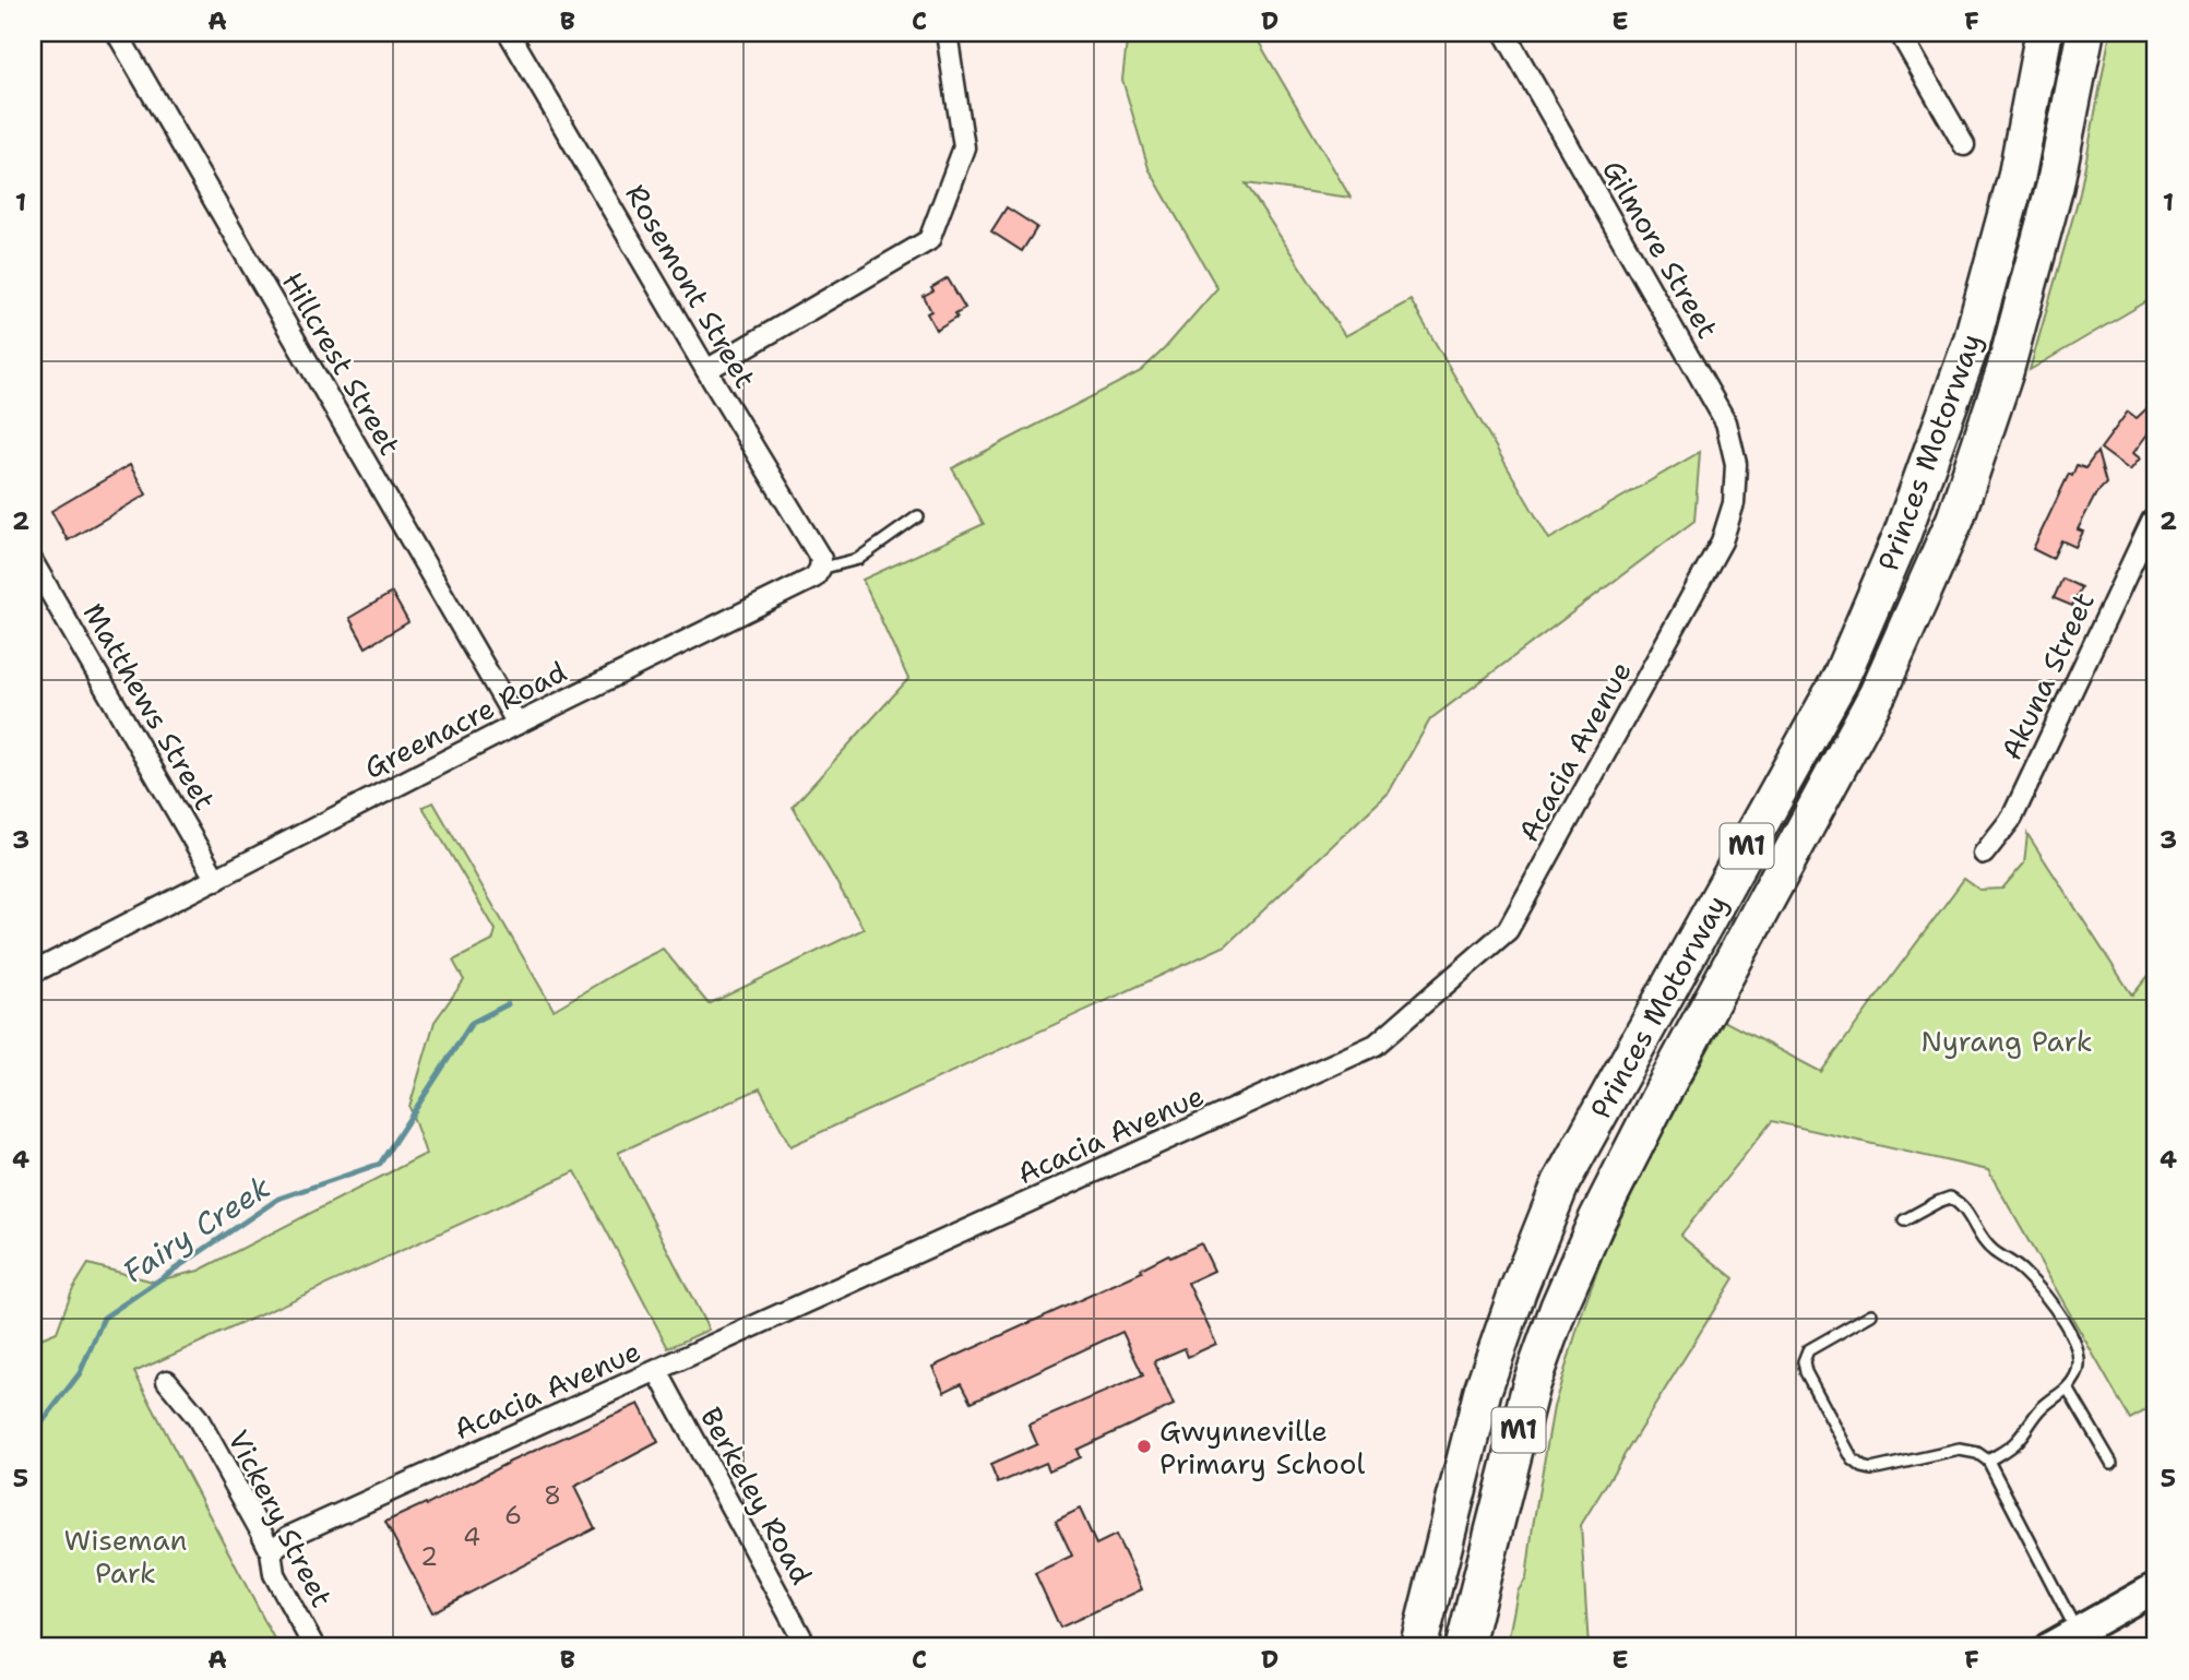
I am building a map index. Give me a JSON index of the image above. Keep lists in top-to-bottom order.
{
  "streets": {
    "highway": ["Princes Motorway", "M1"],
    "street": [
      "Gilmore Street",
      "Rosemont Street",
      "Hillcrest Street",
      "Akuna Street",
      "Matthews Street",
      "Greenacre Road",
      "Acacia Avenue",
      "Berkeley Road",
      "Vickery Street"
    ]
  },
  "crossings": [
    ["Gilmore Street", "Acacia Avenue"],
    ["Rosemont Street", "Greenacre Road"],
    ["Hillcrest Street", "Greenacre Road"],
    ["Matthews Street", "Greenacre Road"],
    ["Acacia Avenue", "Berkeley Road"],
    ["Acacia Avenue", "Vickery Street"]
  ],
  "water": ["Fairy Creek"],
  "parks": ["Nyrang Park", "Wiseman Park"],
  "places": ["Gwynneville Primary School"],
  "house_numbers": [
    "8",
    "6",
    "4",
    "2"
  ],
  "grid": {
    "columns": [
      "A",
      "B",
      "C",
      "D",
      "E",
      "F"
    ],
    "rows": [
      "1",
      "2",
      "3",
      "4",
      "5"
    ]
  }
}
